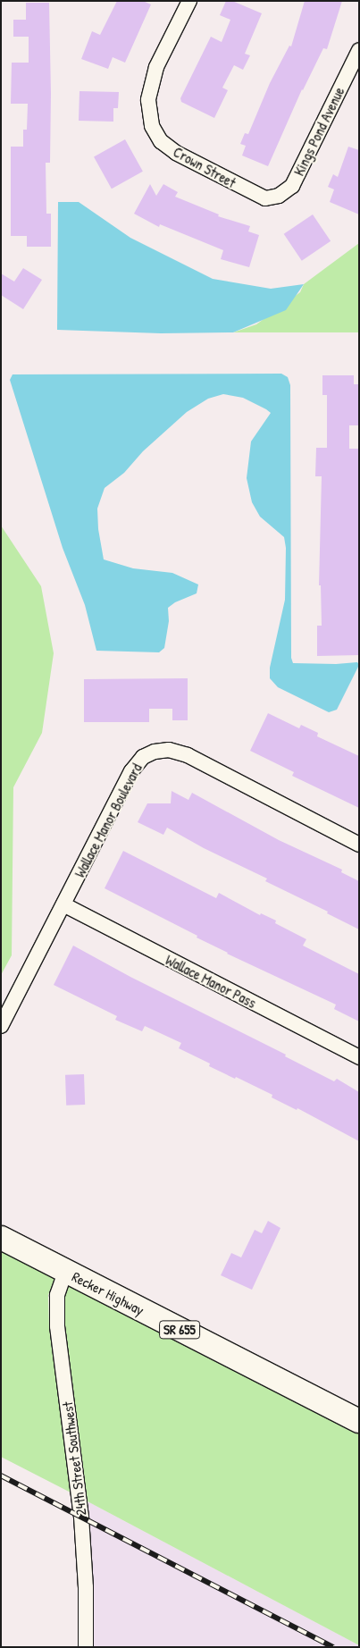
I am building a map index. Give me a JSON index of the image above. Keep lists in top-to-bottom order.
{
  "streets": {
    "main road": ["Recker Highway", "SR 655"],
    "street": [
      "Kings Pond Avenue",
      "Crown Street",
      "Wallace Manor Boulevard",
      "Wallace Manor Pass",
      "24th Street Southwest"
    ]
  },
  "crossings": [
    ["Kings Pond Avenue", "Crown Street"],
    ["Wallace Manor Boulevard", "Wallace Manor Pass"],
    ["Recker Highway", "24th Street Southwest"]
  ]
}
